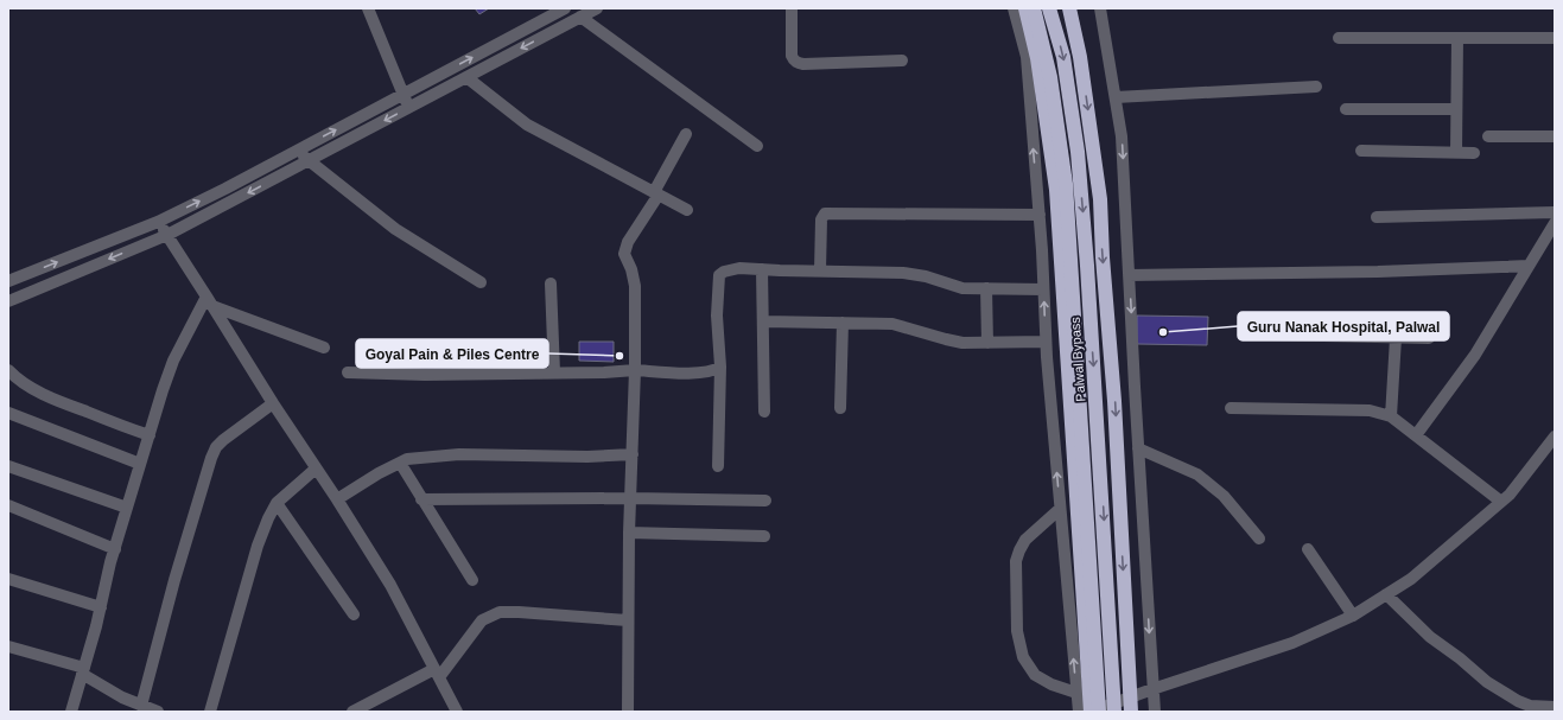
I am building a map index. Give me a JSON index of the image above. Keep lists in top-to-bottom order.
{
  "streets": {
    "highway": ["Palwal Bypass"]
  },
  "places": ["Guru Nanak Hospital, Palwal", "Goyal Pain & Piles Centre"]
}
